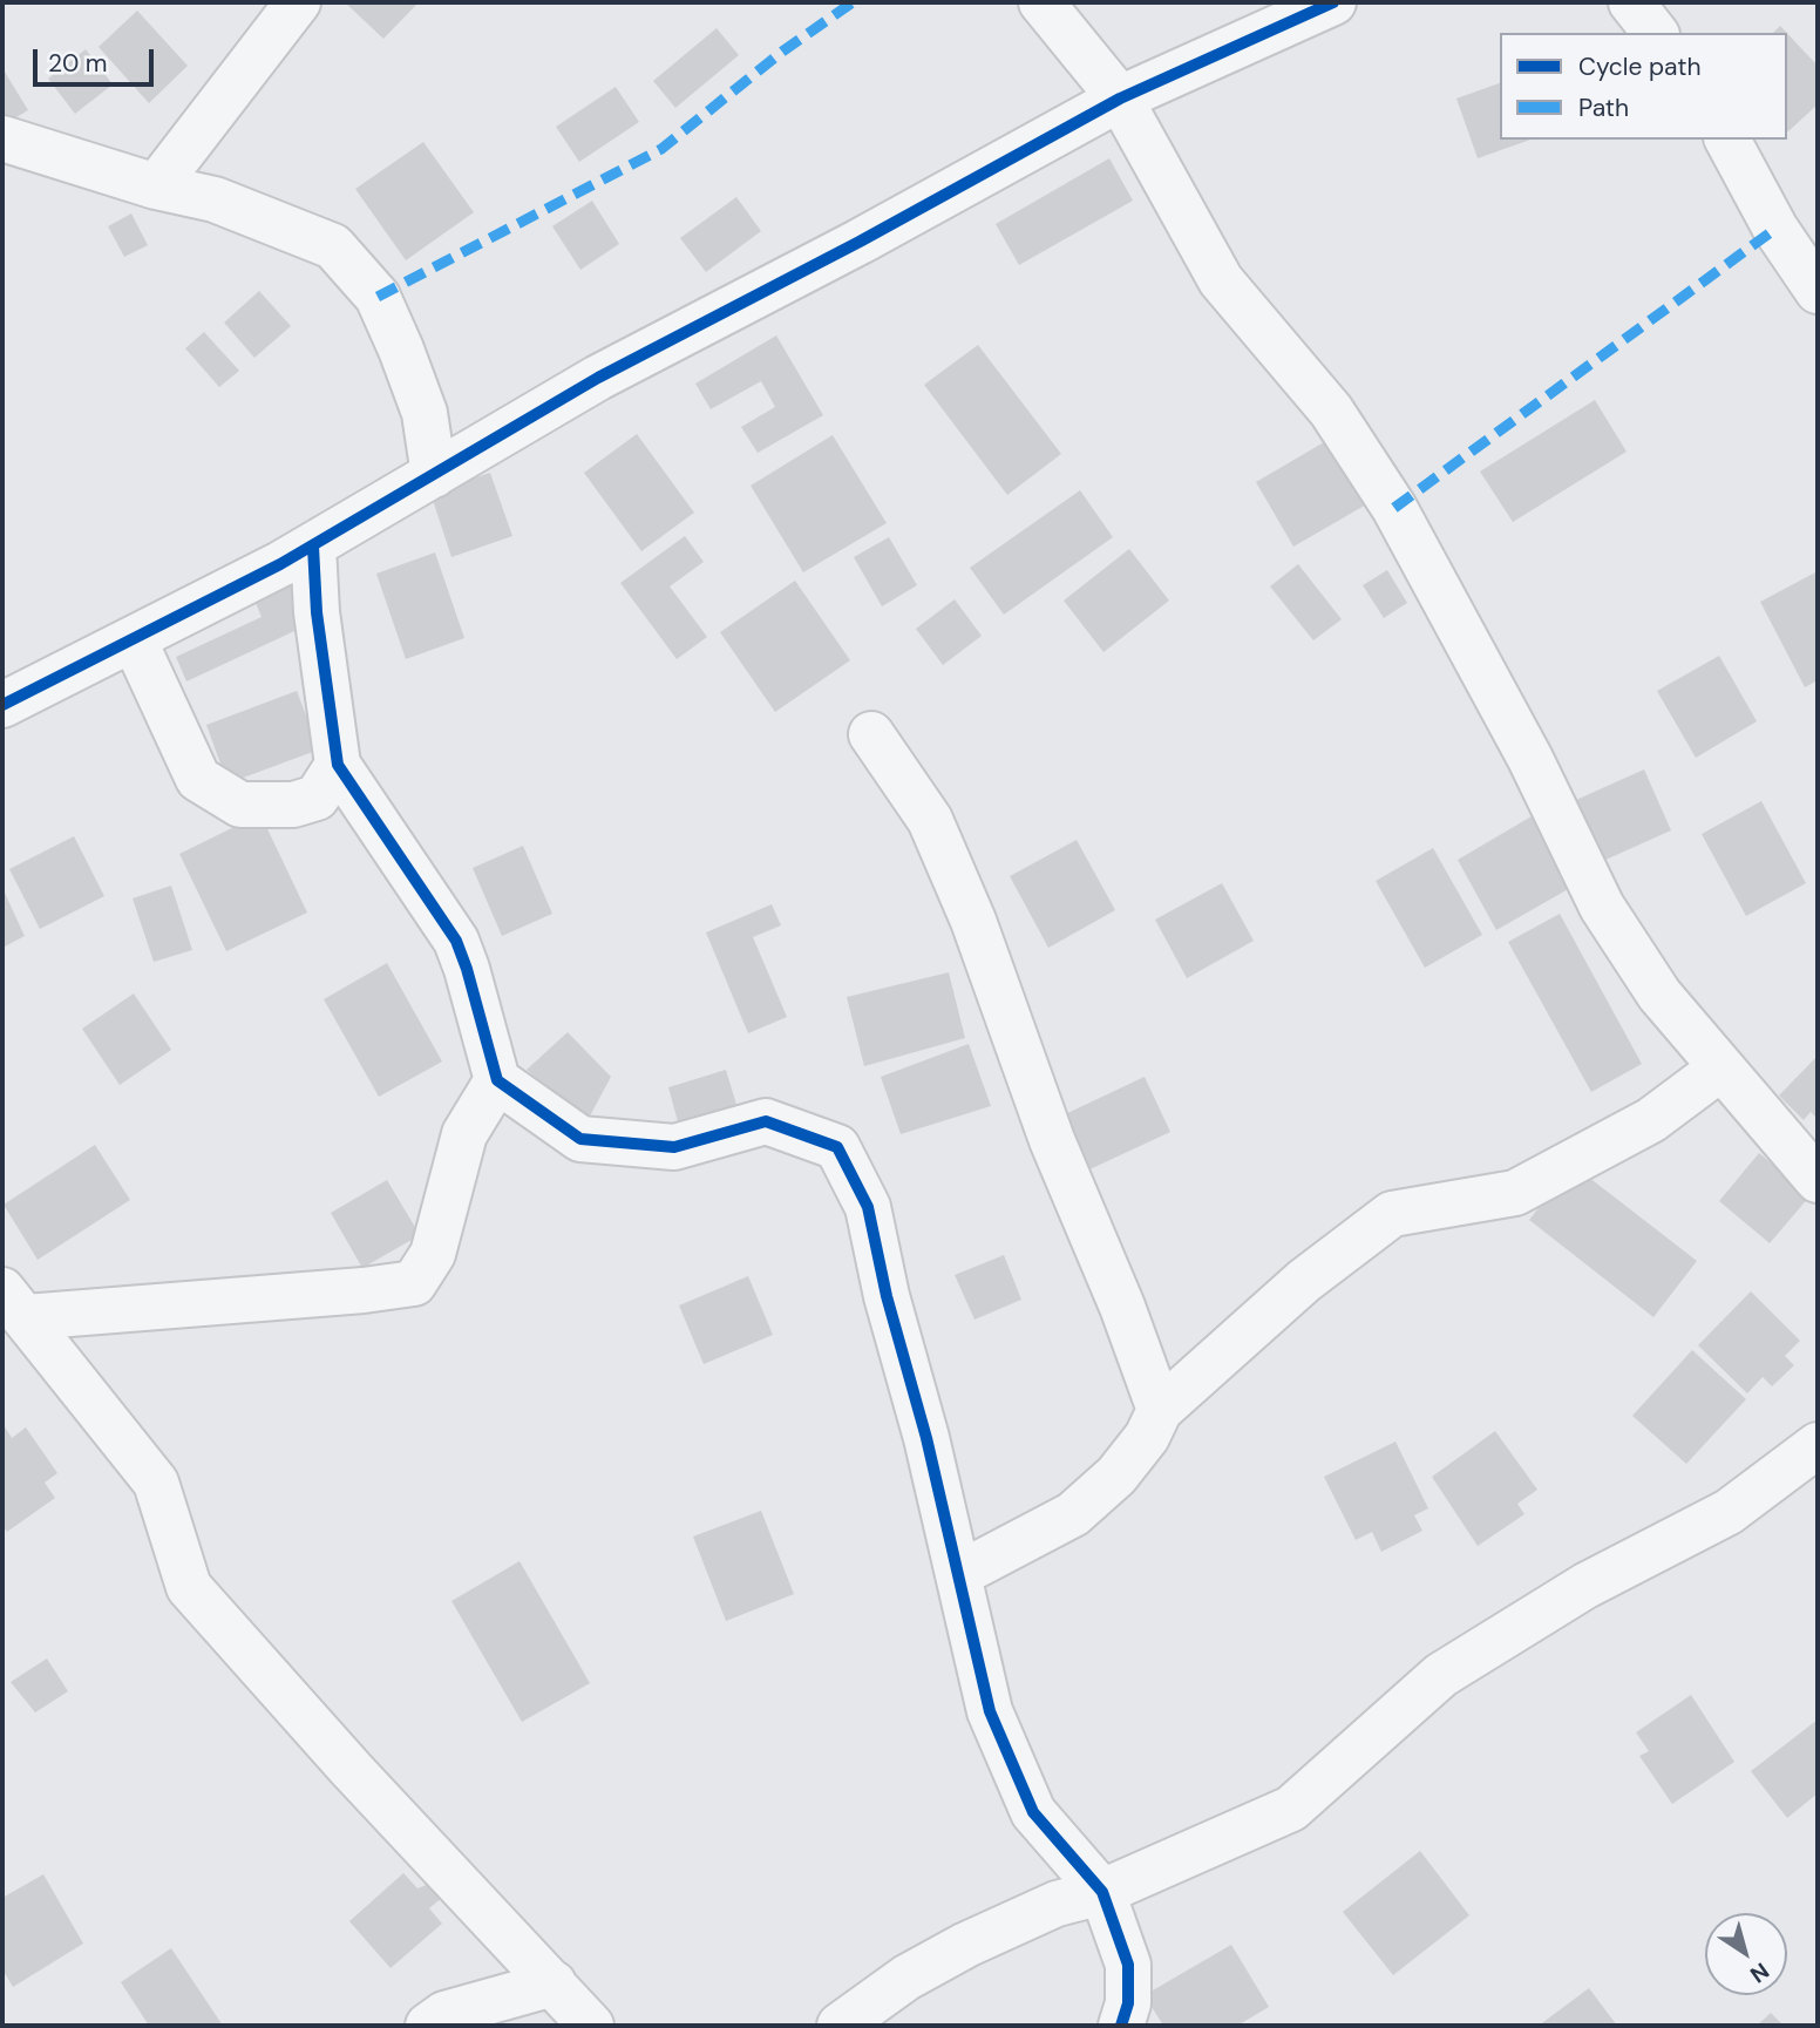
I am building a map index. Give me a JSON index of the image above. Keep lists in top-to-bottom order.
{
  "legend": ["Cycle path", "Path"],
  "scale_bar": "20 m",
  "north": "bottom right"
}
